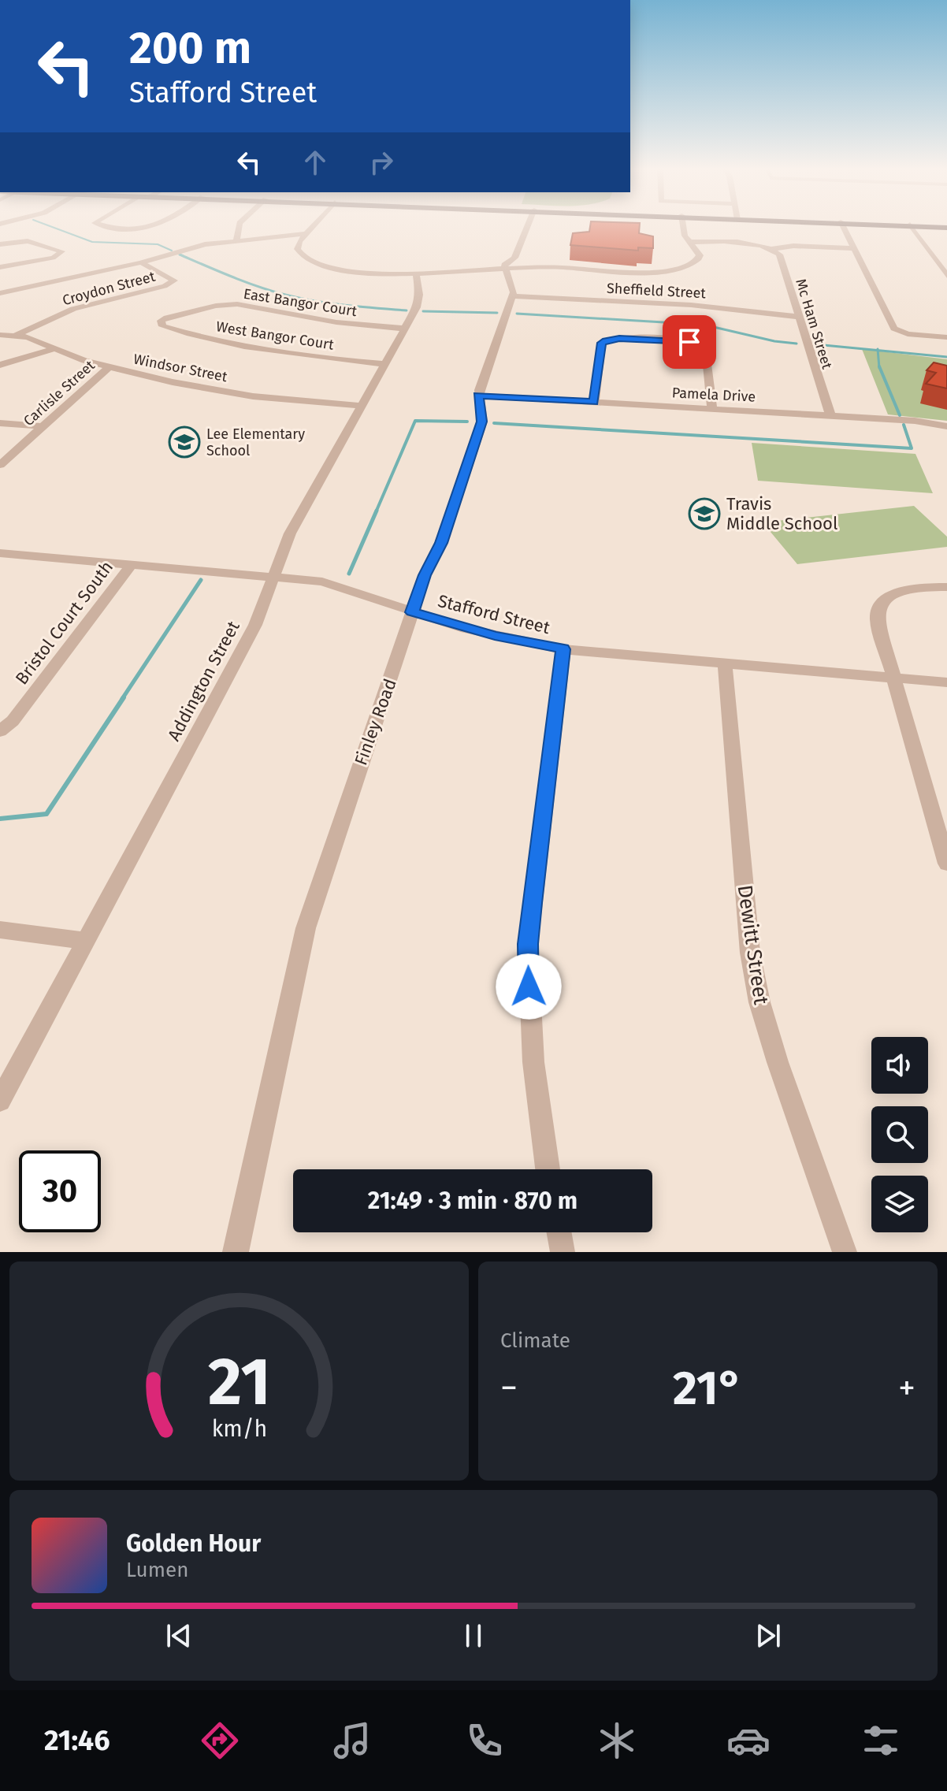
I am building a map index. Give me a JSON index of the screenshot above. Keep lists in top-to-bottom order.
{
  "streets": {
    "street": [
      "Croydon Street",
      "Sheffield Street",
      "East Bangor Court",
      "Mc Ham Street",
      "West Bangor Court",
      "Windsor Street",
      "Carlisle Street",
      "Pamela Drive",
      "Stafford Street",
      "Bristol Court South",
      "Addington Street",
      "Finley Road",
      "Dewitt Street"
    ]
  },
  "crossings": [
    ["Croydon Street", "Windsor Street"],
    ["Sheffield Street", "Mc Ham Street"],
    ["Sheffield Street", "Finley Road"],
    ["East Bangor Court", "West Bangor Court"],
    ["East Bangor Court", "Addington Street"],
    ["Mc Ham Street", "Pamela Drive"],
    ["West Bangor Court", "Addington Street"],
    ["Windsor Street", "Carlisle Street"],
    ["Windsor Street", "Addington Street"],
    ["Pamela Drive", "Finley Road"],
    ["Stafford Street", "Bristol Court South"],
    ["Stafford Street", "Addington Street"],
    ["Stafford Street", "Finley Road"],
    ["Stafford Street", "Dewitt Street"]
  ],
  "places": {
    "school or university": ["Lee Elementary School", "Travis Middle School"]
  },
  "page": {
    "turn": ["200 m", "Stafford Street"],
    "limit": "30",
    "trip": "21:49 · 3 min · 870 m",
    "tile": "Climate",
    "heat": ["−", "21°", "+"],
    "song": ["Golden Hour", "Lumen"],
    "tabs": "21:46",
    "gauge": ["21", "km/h"]
  }
}
